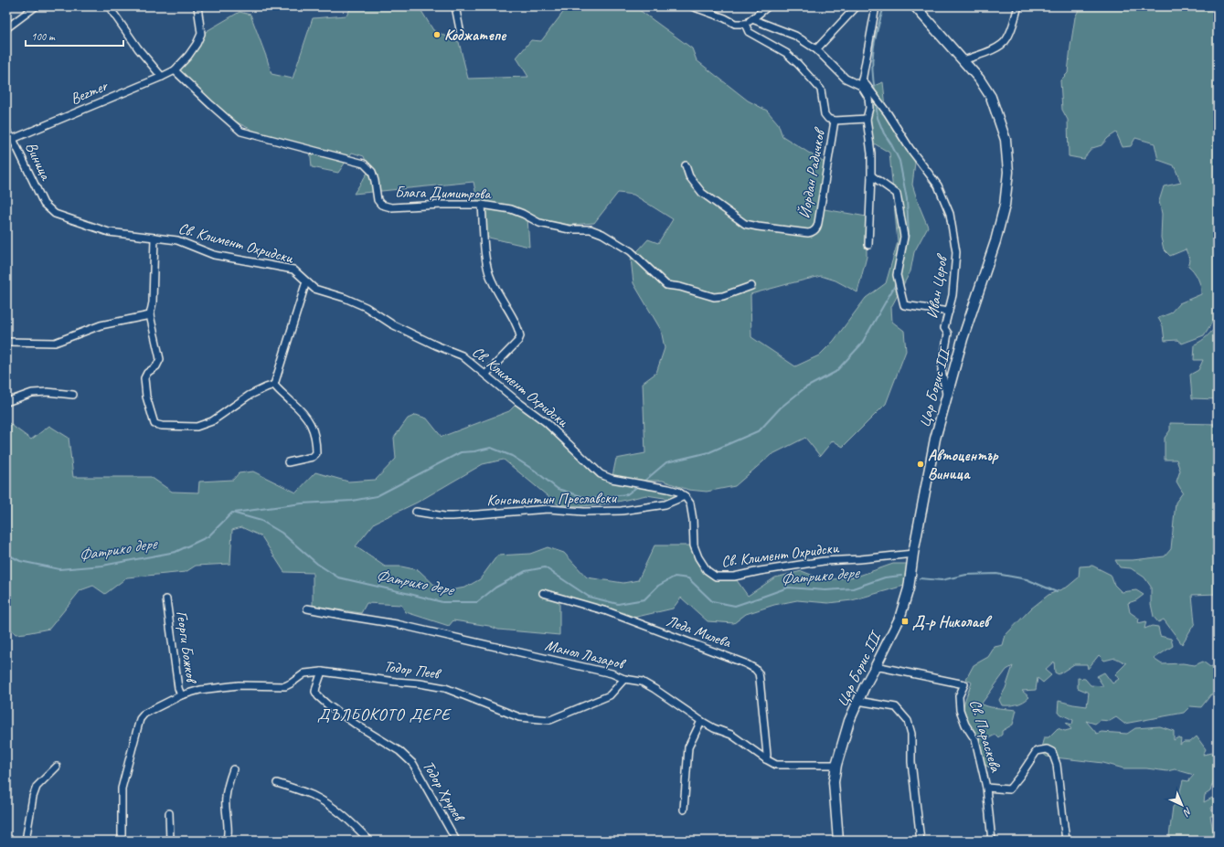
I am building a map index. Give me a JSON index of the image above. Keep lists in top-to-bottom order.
{
  "streets": {
    "street": [
      "Bezmer",
      "Виница",
      "Йордан Радичков",
      "Блага Димитрова",
      "Св. Климент Охридски",
      "Иван Церов",
      "Цар Борис III",
      "Константин Преславски",
      "Леда Милева",
      "Георги Божков",
      "Манол Лазаров",
      "Тодор Пеев",
      "Св. Параскева",
      "Тодор Хрулев"
    ]
  },
  "crossings": [
    ["Bezmer", "Виница"],
    ["Bezmer", "Блага Димитрова"],
    ["Виница", "Св. Климент Охридски"],
    ["Св. Климент Охридски", "Цар Борис III"],
    ["Св. Климент Охридски", "Константин Преславски"],
    ["Иван Церов", "Цар Борис III"],
    ["Цар Борис III", "Манол Лазаров"],
    ["Цар Борис III", "Св. Параскева"],
    ["Леда Милева", "Манол Лазаров"],
    ["Георги Божков", "Тодор Пеев"],
    ["Манол Лазаров", "Тодор Пеев"],
    ["Тодор Пеев", "Тодор Хрулев"]
  ],
  "districts": ["ДЪЛБОКОТО ДЕРЕ"],
  "water": ["Фатрико дере"],
  "places": {
    "other": ["Коджатепе", "Автоцентър Виница"],
    "transit": ["Д-р Николаев"]
  },
  "scale_bar": "100 m",
  "north": "bottom right"
}
